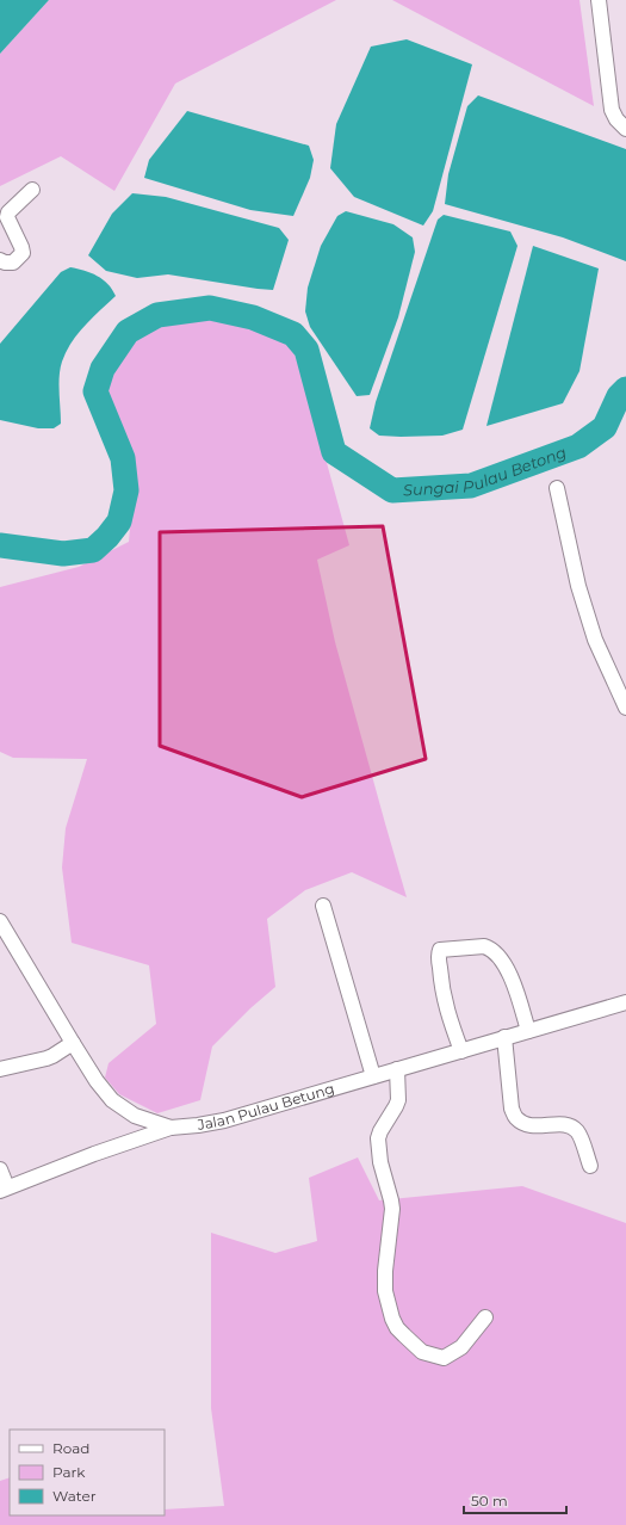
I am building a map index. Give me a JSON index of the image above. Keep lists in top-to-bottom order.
{
  "streets": {
    "street": ["Jalan Pulau Betung"]
  },
  "water": ["Sungai Pulau Betong"],
  "legend": ["Road", "Park", "Water"],
  "scale_bar": "50 m"
}
